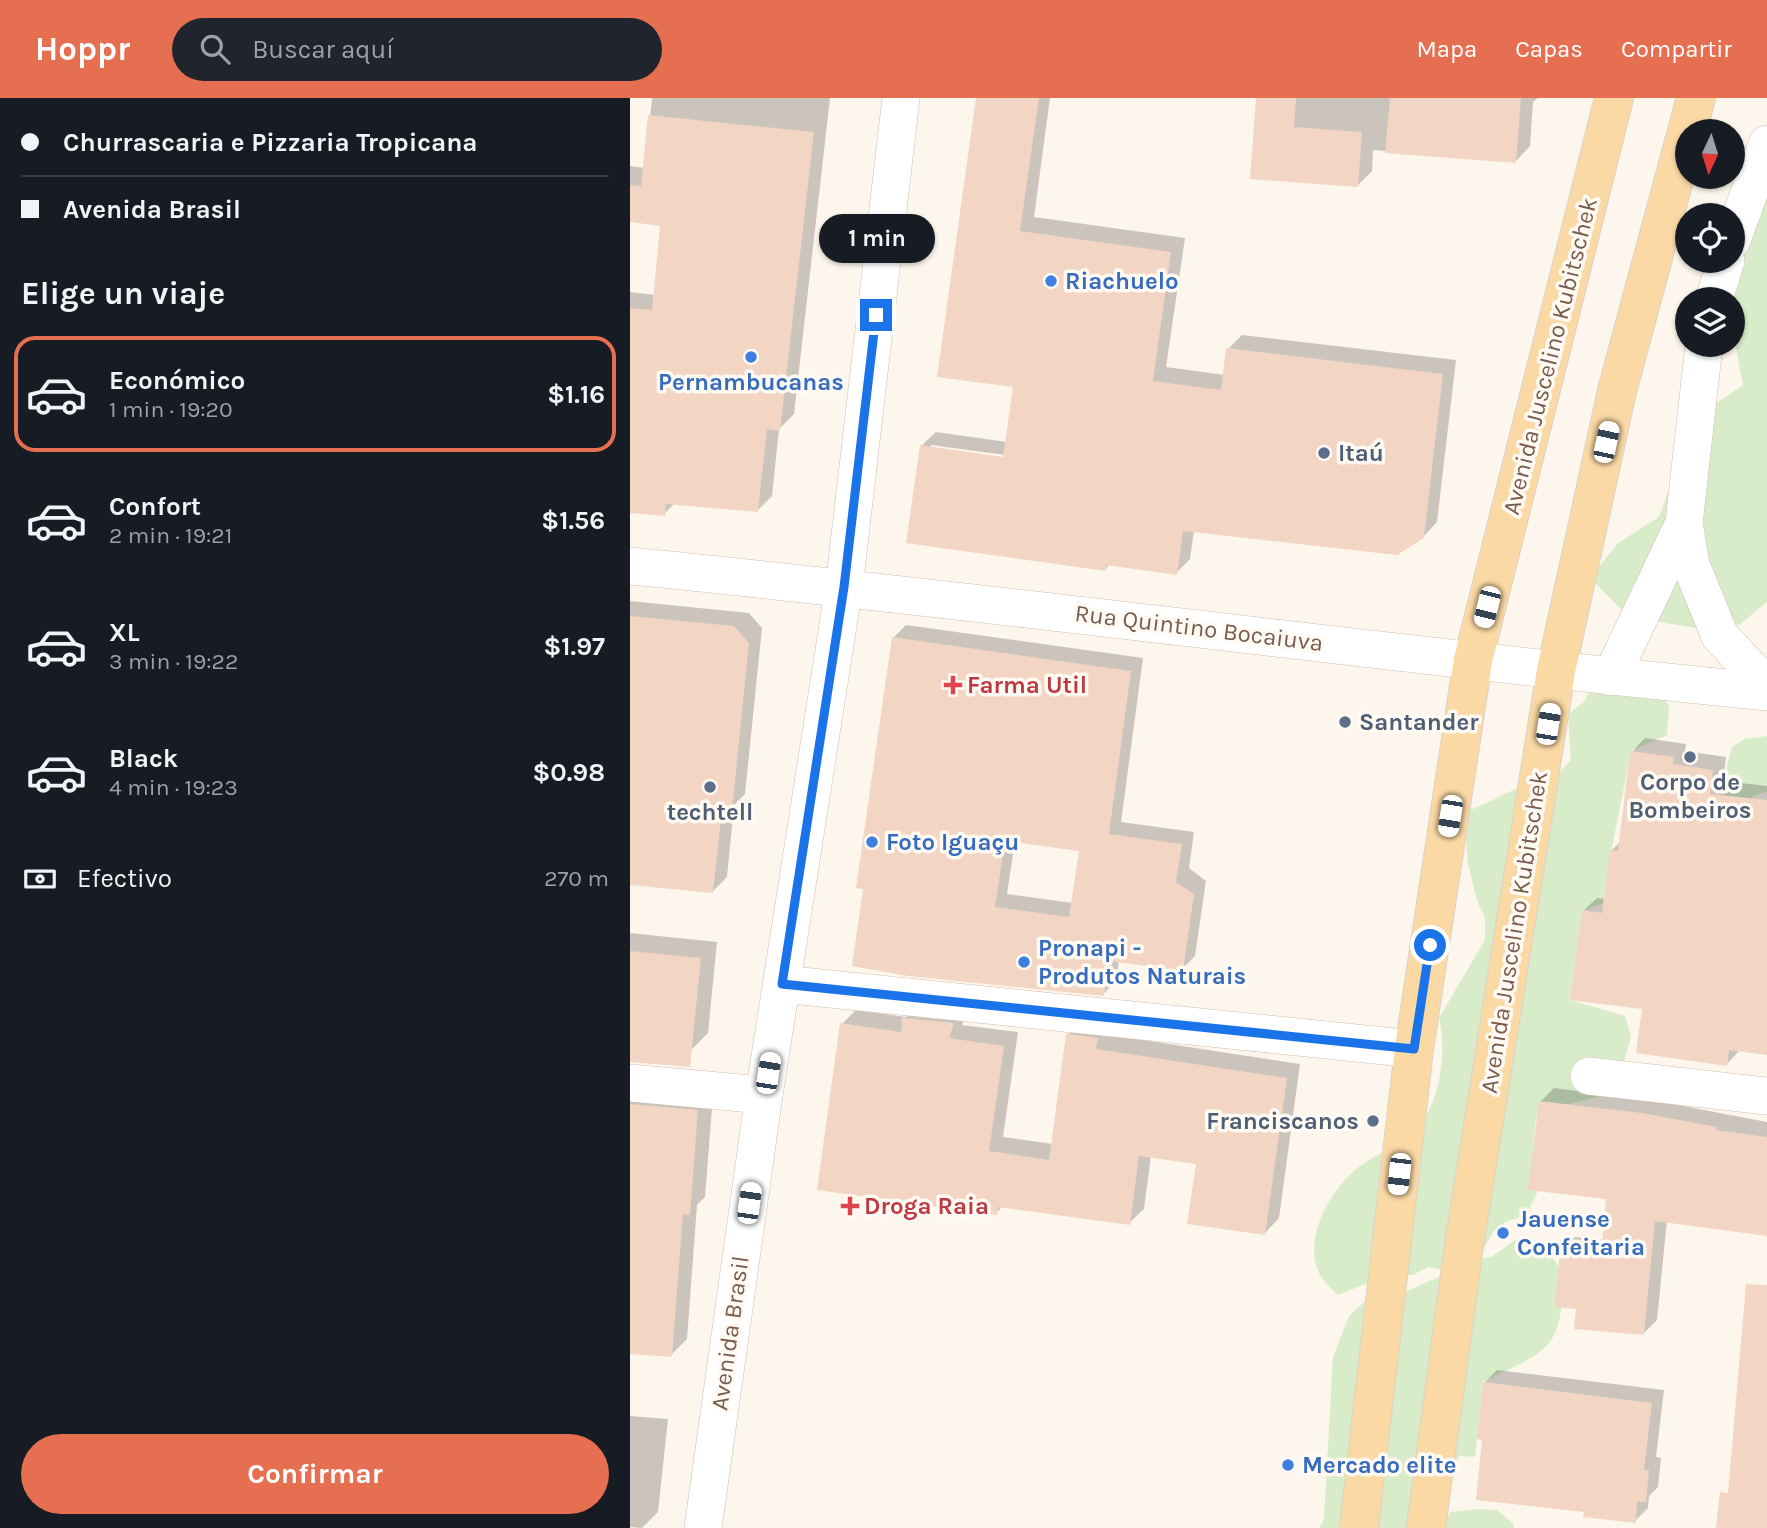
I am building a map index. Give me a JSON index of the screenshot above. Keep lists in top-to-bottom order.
{
  "streets": {
    "main road": ["Avenida Juscelino Kubitschek"],
    "street": ["Rua Quintino Bocaiuva", "Avenida Brasil"]
  },
  "crossings": [
    ["Avenida Juscelino Kubitschek", "Rua Quintino Bocaiuva"],
    ["Rua Quintino Bocaiuva", "Avenida Brasil"]
  ],
  "places": {
    "other": [
      "Riachuelo",
      "Pernambucanas",
      "Itaú",
      "Santander",
      "Corpo de Bombeiros",
      "techtell",
      "Foto Iguaçu",
      "Pronapi - Produtos Naturais",
      "Franciscanos",
      "Jauense Confeitaria",
      "Mercado elite"
    ],
    "health": ["Farma Util", "Droga Raia"]
  },
  "north": "bottom",
  "page": {
    "header": "Hoppr",
    "search": "Buscar aquí",
    "nav": ["Mapa", "Capas", "Compartir"],
    "banner": ["Churrascaria e Pizzaria Tropicana", "Avenida Brasil"],
    "bubble": "1 min",
    "heading": "Elige un viaje",
    "list": [
      {
        "name": "Económico",
        "note": "1 min · 19:20",
        "value": "$1.16"
      },
      {
        "name": "Confort",
        "note": "2 min · 19:21",
        "value": "$1.56"
      },
      {
        "name": "XL",
        "note": "3 min · 19:22",
        "value": "$1.97"
      },
      {
        "name": "Black",
        "note": "4 min · 19:23",
        "value": "$0.98"
      }
    ],
    "pay": ["Efectivo", "270 m"],
    "buttons": "Confirmar"
  }
}
